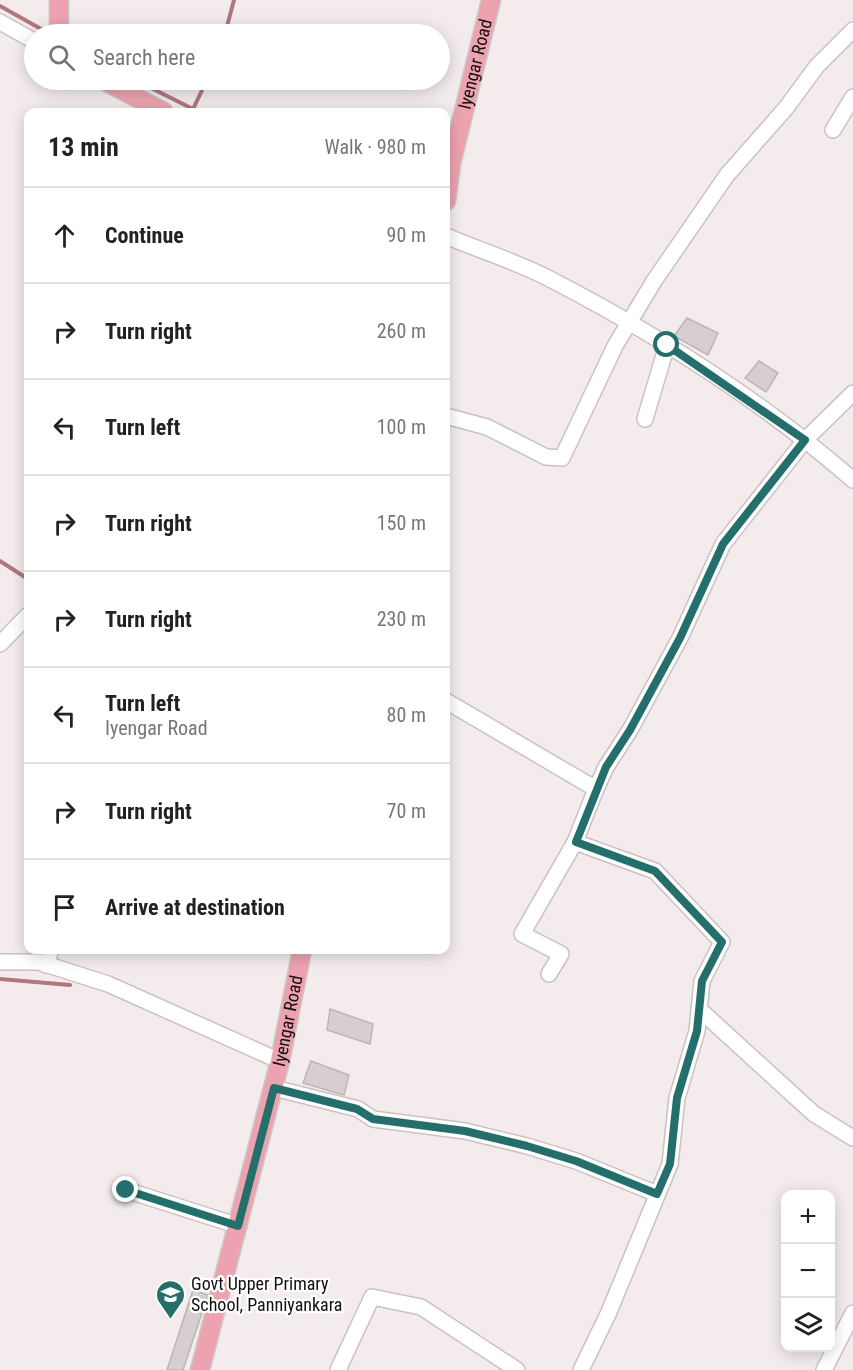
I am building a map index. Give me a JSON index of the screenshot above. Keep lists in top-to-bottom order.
{
  "streets": {
    "main road": ["Iyengar Road"]
  },
  "places": {
    "school or university": ["Govt Upper Primary School, Panniyankara"]
  },
  "page": {
    "search": "Search here",
    "heading": ["13 min", "Walk · 980 m"],
    "list": [
      ["Continue", "90 m"],
      ["Turn right", "260 m"],
      ["Turn left", "100 m"],
      ["Turn right", "150 m"],
      ["Turn right", "230 m"],
      ["Turn left", "Iyengar Road", "80 m"],
      ["Turn right", "70 m"],
      "Arrive at destination"
    ],
    "map_buttons": ["+", "−"]
  }
}
